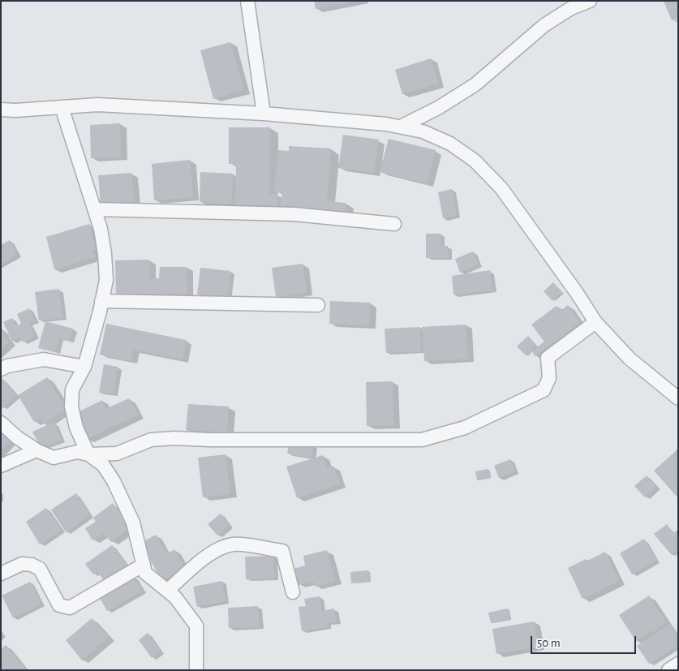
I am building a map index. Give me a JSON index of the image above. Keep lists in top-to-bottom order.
{
  "scale_bar": "50 m"
}
